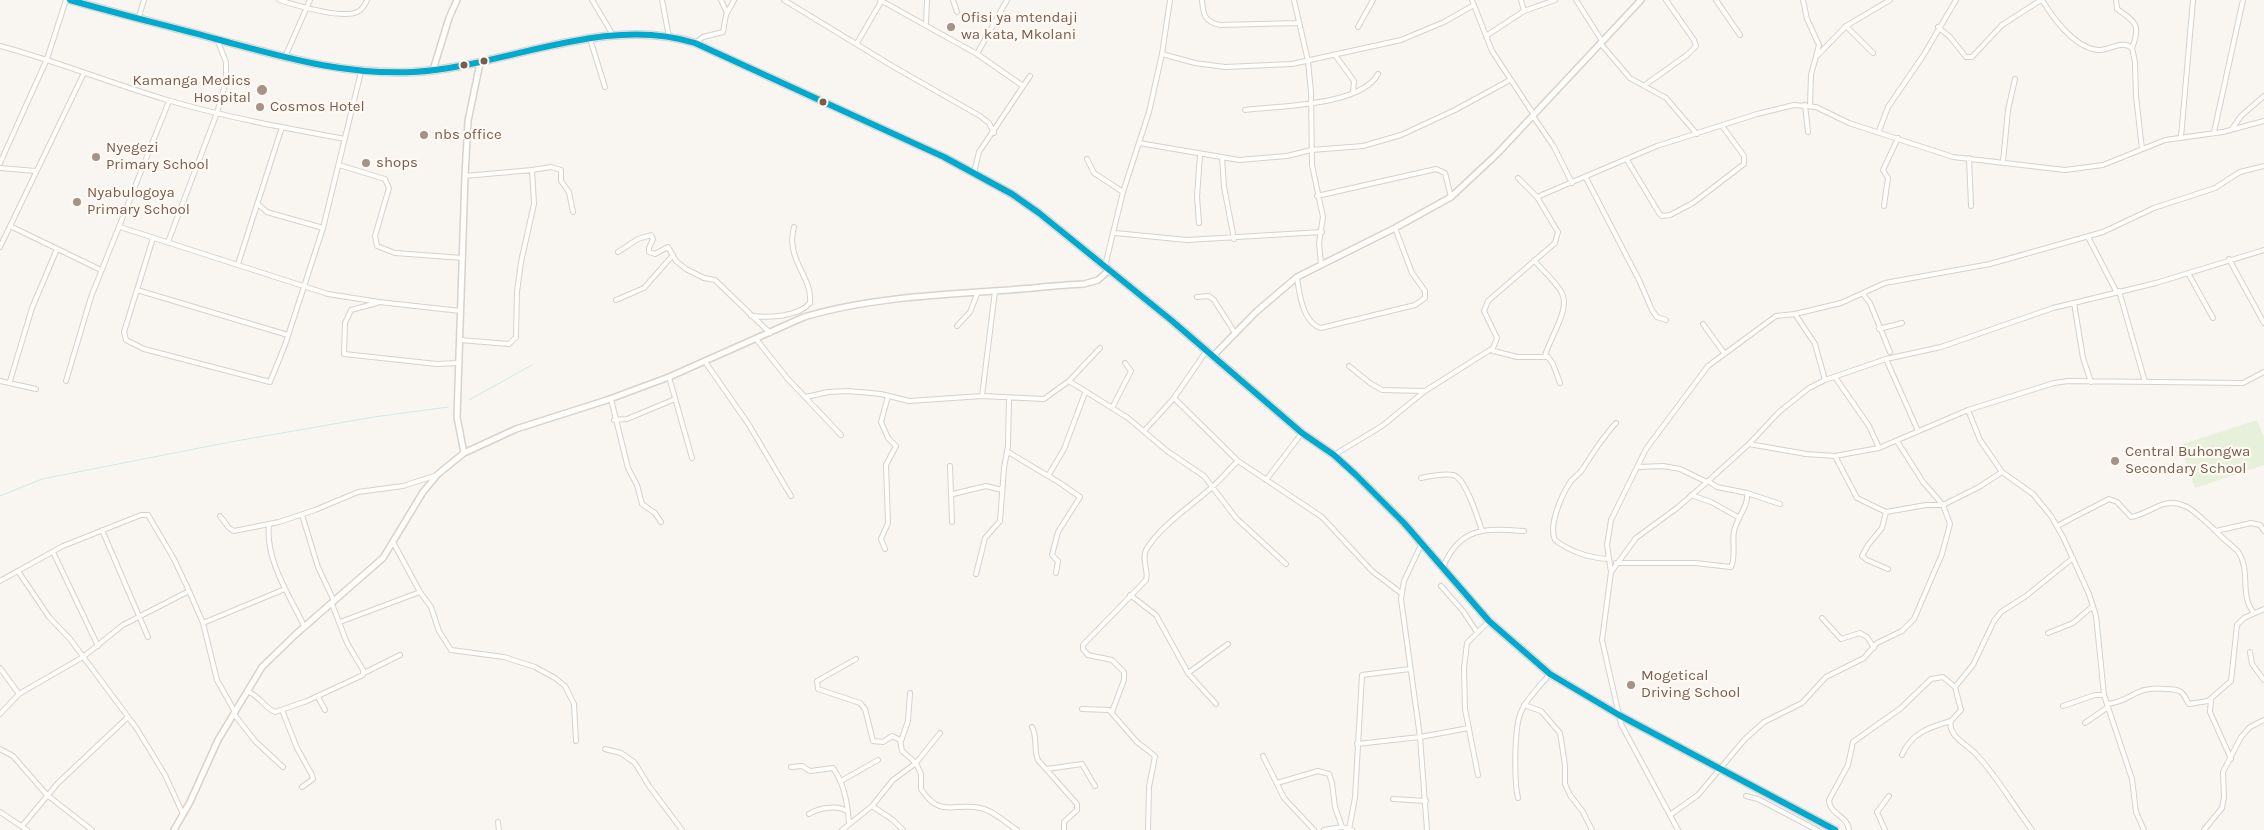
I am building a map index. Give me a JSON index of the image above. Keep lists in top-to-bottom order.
{
  "places": [
    "Ofisi ya mtendaji wa kata, Mkolani",
    "Kamanga Medics Hospital",
    "Cosmos Hotel",
    "nbs office",
    "Nyegezi Primary School",
    "shops",
    "Nyabulogoya Primary School",
    "Central Buhongwa Secondary School",
    "Mogetical Driving School"
  ]
}
